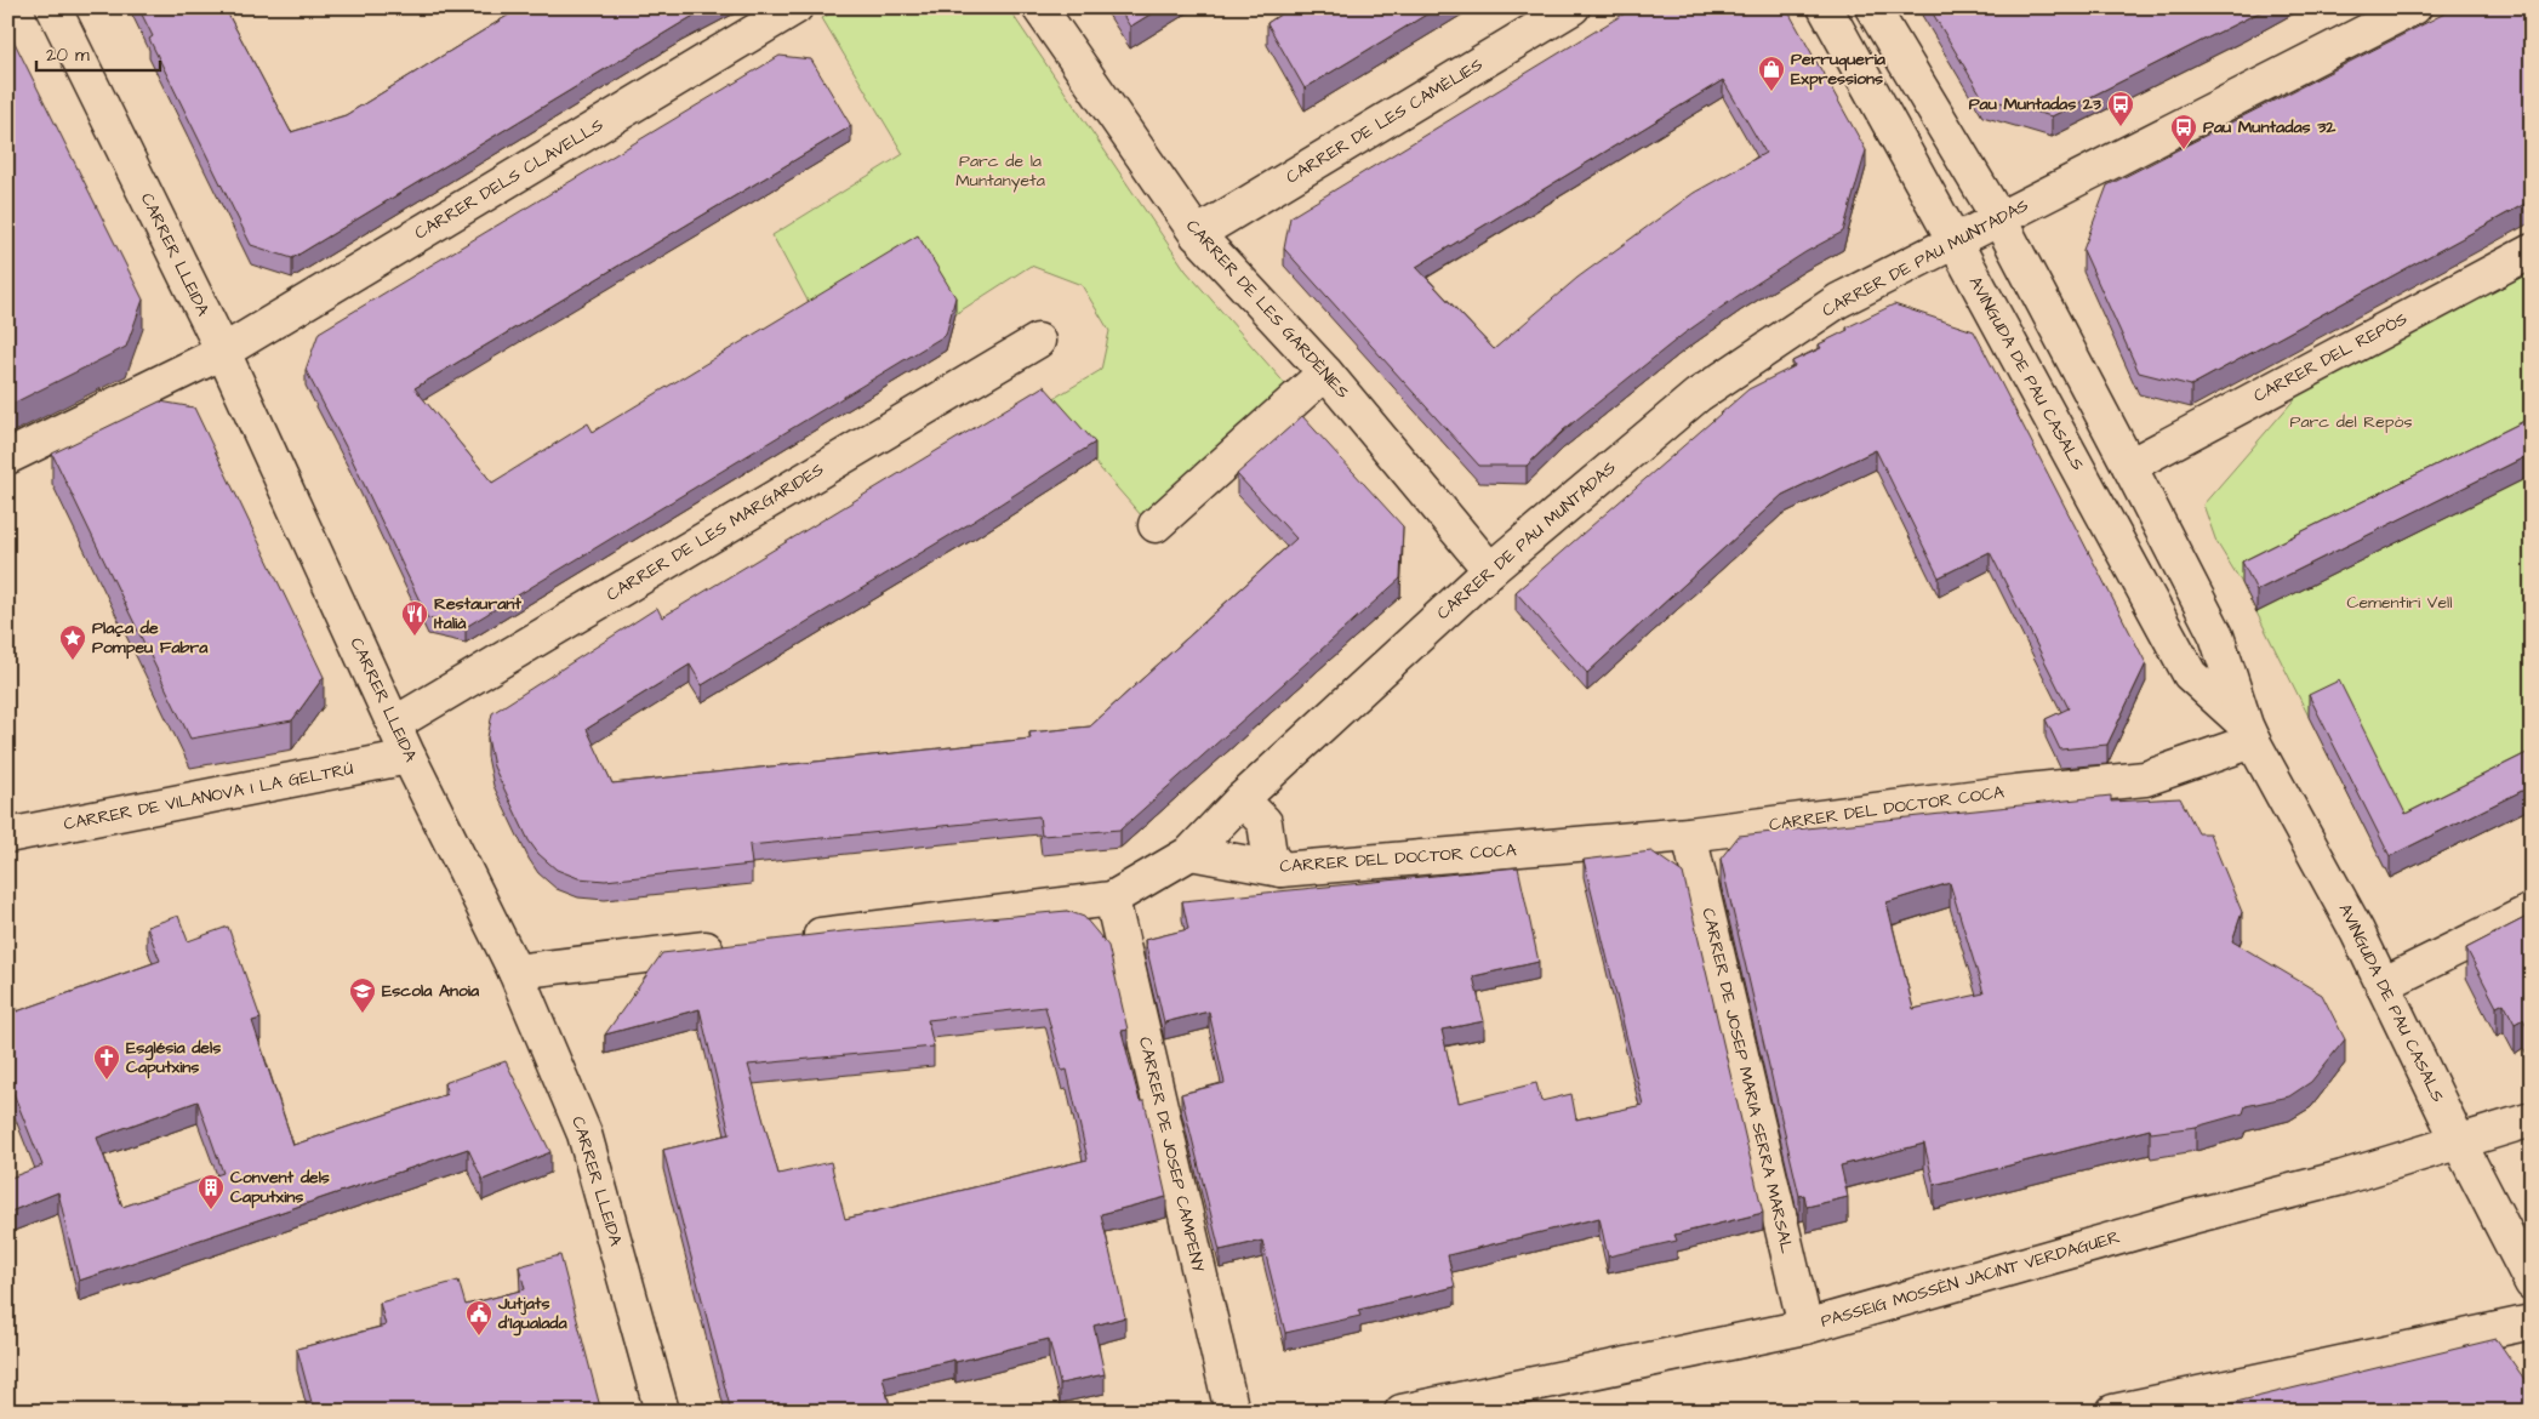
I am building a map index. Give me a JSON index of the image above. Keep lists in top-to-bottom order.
{
  "streets": {
    "street": [
      "CARRER DE LES CAMÈLIES",
      "CARRER DELS CLAVELLS",
      "CARRER LLEIDA",
      "CARRER DE PAU MUNTADAS",
      "CARRER DE LES GARDÈNIES",
      "CARRER DEL REPÒS",
      "AVINGUDA DE PAU CASALS",
      "CARRER DE LES MARGARIDES",
      "CARRER DE VILANOVA I LA GELTRÚ",
      "CARRER DEL DOCTOR COCA",
      "CARRER DE JOSEP MARIA SERRA MARSAL",
      "CARRER DE JOSEP CAMPENY",
      "PASSEIG MOSSÈN JACINT VERDAGUER"
    ]
  },
  "crossings": [
    ["CARRER DE LES CAMÈLIES", "CARRER DE LES GARDÈNIES"],
    ["CARRER DELS CLAVELLS", "CARRER LLEIDA"],
    ["CARRER LLEIDA", "CARRER DE LES MARGARIDES"],
    ["CARRER LLEIDA", "CARRER DE VILANOVA I LA GELTRÚ"],
    ["CARRER DE PAU MUNTADAS", "CARRER DE LES GARDÈNIES"],
    ["CARRER DE PAU MUNTADAS", "AVINGUDA DE PAU CASALS"],
    ["CARRER DE PAU MUNTADAS", "CARRER DEL DOCTOR COCA"],
    ["CARRER DEL REPÒS", "AVINGUDA DE PAU CASALS"],
    ["AVINGUDA DE PAU CASALS", "CARRER DEL DOCTOR COCA"],
    ["AVINGUDA DE PAU CASALS", "PASSEIG MOSSÈN JACINT VERDAGUER"],
    ["CARRER DEL DOCTOR COCA", "CARRER DE JOSEP MARIA SERRA MARSAL"],
    ["CARRER DE JOSEP MARIA SERRA MARSAL", "PASSEIG MOSSÈN JACINT VERDAGUER"]
  ],
  "parks": ["Parc de la Muntanyeta", "Parc del Repòs", "Cementiri Vell"],
  "places": {
    "shop": ["Perruqueria Expressions"],
    "bus stop": ["Pau Muntadas 23", "Pau Muntadas 32"],
    "restaurant": ["Restaurant Italià"],
    "place": ["Plaça de Pompeu Fabra"],
    "school or university": ["Escola Anoia"],
    "church": ["Església dels Caputxins"],
    "building": ["Convent dels Caputxins"],
    "public building": ["Jutjats d'Igualada"]
  },
  "scale_bar": "20 m"
}
